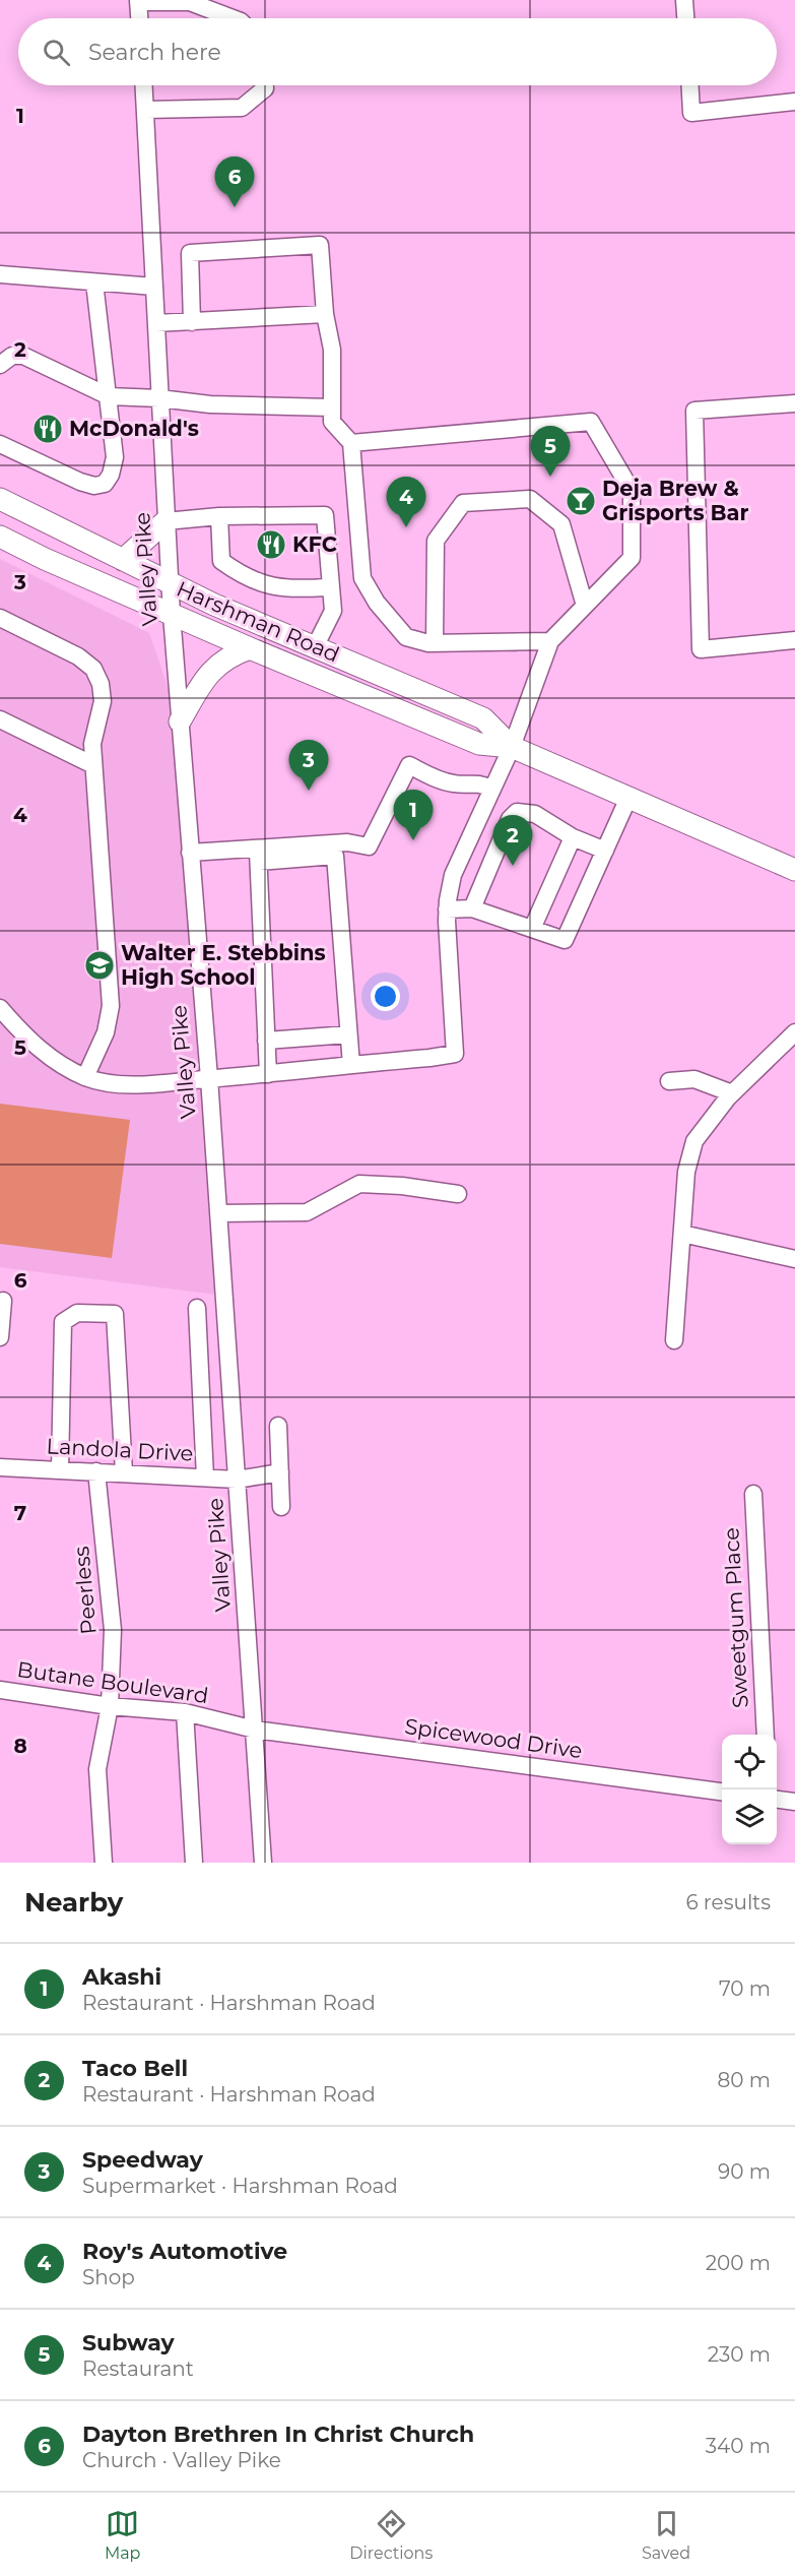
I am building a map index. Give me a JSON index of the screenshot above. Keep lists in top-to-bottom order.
{
  "streets": {
    "main road": ["Harshman Road"],
    "street": [
      "Valley Pike",
      "Landola Drive",
      "Peerless",
      "Sweetgum Place",
      "Butane Boulevard",
      "Spicewood Drive"
    ]
  },
  "crossings": [
    ["Valley Pike", "Harshman Road"],
    ["Valley Pike", "Landola Drive"],
    ["Valley Pike", "Butane Boulevard"],
    ["Valley Pike", "Spicewood Drive"],
    ["Landola Drive", "Peerless"],
    ["Peerless", "Butane Boulevard"],
    ["Butane Boulevard", "Spicewood Drive"]
  ],
  "places": {
    "restaurant": ["McDonald's", "KFC"],
    "bar": ["Deja Brew & Grisports Bar"],
    "school or university": ["Walter E. Stebbins High School"]
  },
  "page": {
    "search": "Search here",
    "pins": [
      "6",
      "5",
      "4",
      "3",
      "1",
      "2"
    ],
    "heading": ["Nearby", "6 results"],
    "list": [
      {
        "mark": "1",
        "name": "Akashi",
        "note": "Restaurant · Harshman Road",
        "value": "70 m"
      },
      {
        "mark": "2",
        "name": "Taco Bell",
        "note": "Restaurant · Harshman Road",
        "value": "80 m"
      },
      {
        "mark": "3",
        "name": "Speedway",
        "note": "Supermarket · Harshman Road",
        "value": "90 m"
      },
      {
        "mark": "4",
        "name": "Roy's Automotive",
        "note": "Shop",
        "value": "200 m"
      },
      {
        "mark": "5",
        "name": "Subway",
        "note": "Restaurant",
        "value": "230 m"
      },
      {
        "mark": "6",
        "name": "Dayton Brethren In Christ Church",
        "note": "Church · Valley Pike",
        "value": "340 m"
      }
    ],
    "nav": ["Map", "Directions", "Saved"]
  },
  "grid": {
    "rows": [
      "1",
      "2",
      "3",
      "4",
      "5",
      "6",
      "7",
      "8"
    ]
  }
}
